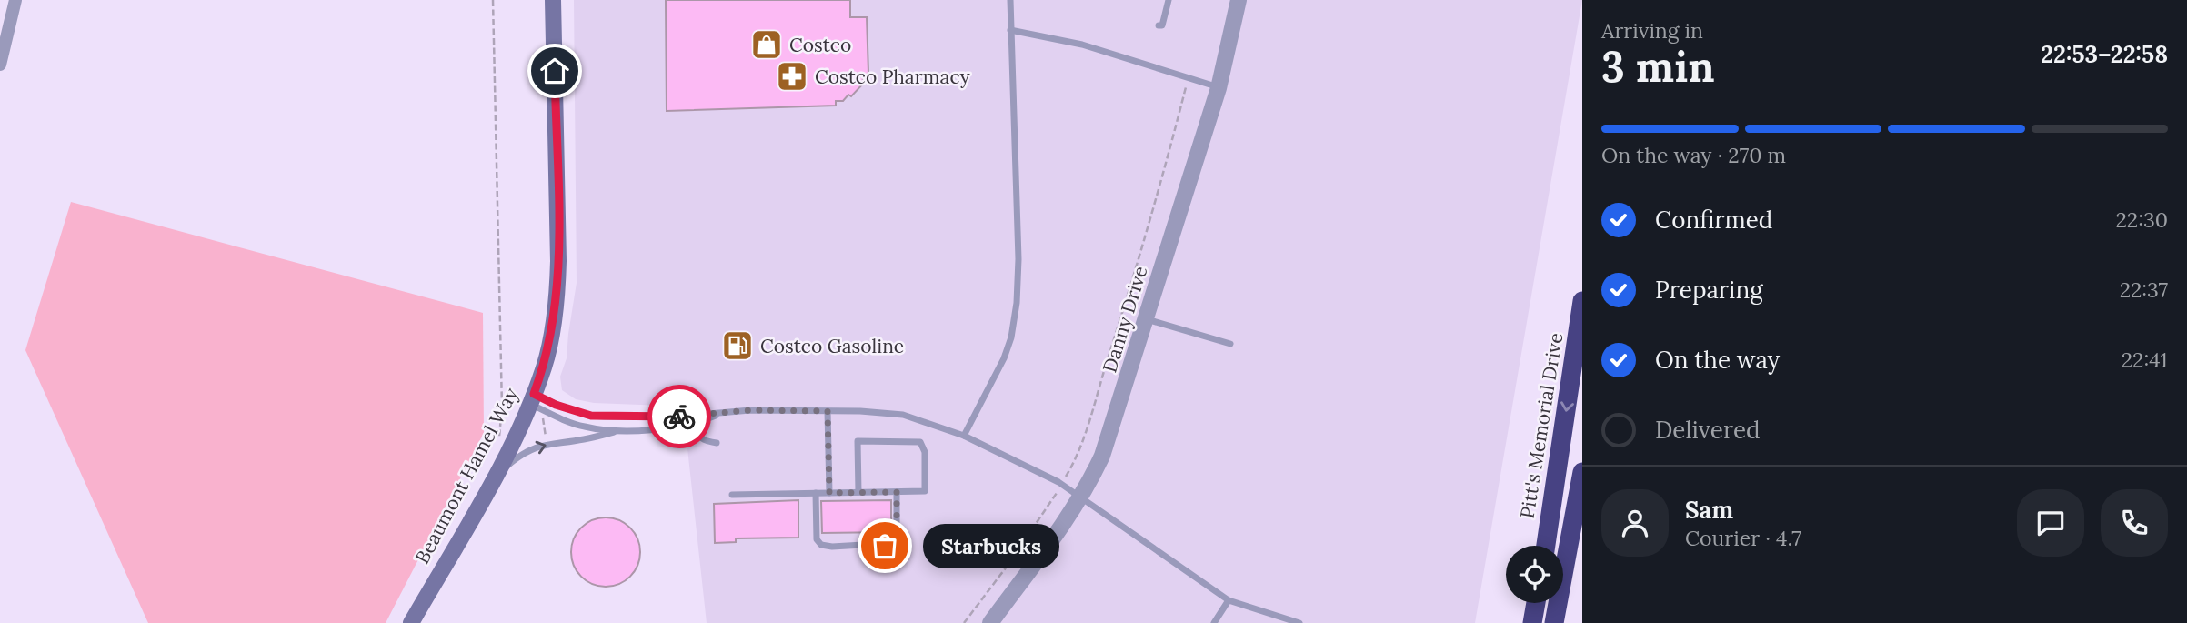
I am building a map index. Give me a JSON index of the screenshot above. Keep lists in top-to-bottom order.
{
  "streets": {
    "highway": ["Pitt's Memorial Drive"],
    "main road": ["Beaumont Hamel Way"],
    "street": ["Danny Drive"]
  },
  "places": {
    "shop": ["Costco"],
    "pharmacy": ["Costco Pharmacy"],
    "fuel station": ["Costco Gasoline"],
    "other": ["Starbucks"]
  },
  "page": {
    "heading": ["3 min", "Arriving in", "22:53–22:58"],
    "panel": ["Sam", "Courier · 4.7"],
    "bar": "On the way · 270 m",
    "list": [
      ["Confirmed", "22:30"],
      ["Preparing", "22:37"],
      ["On the way", "22:41"],
      "Delivered"
    ],
    "bubble": "Starbucks"
  }
}
